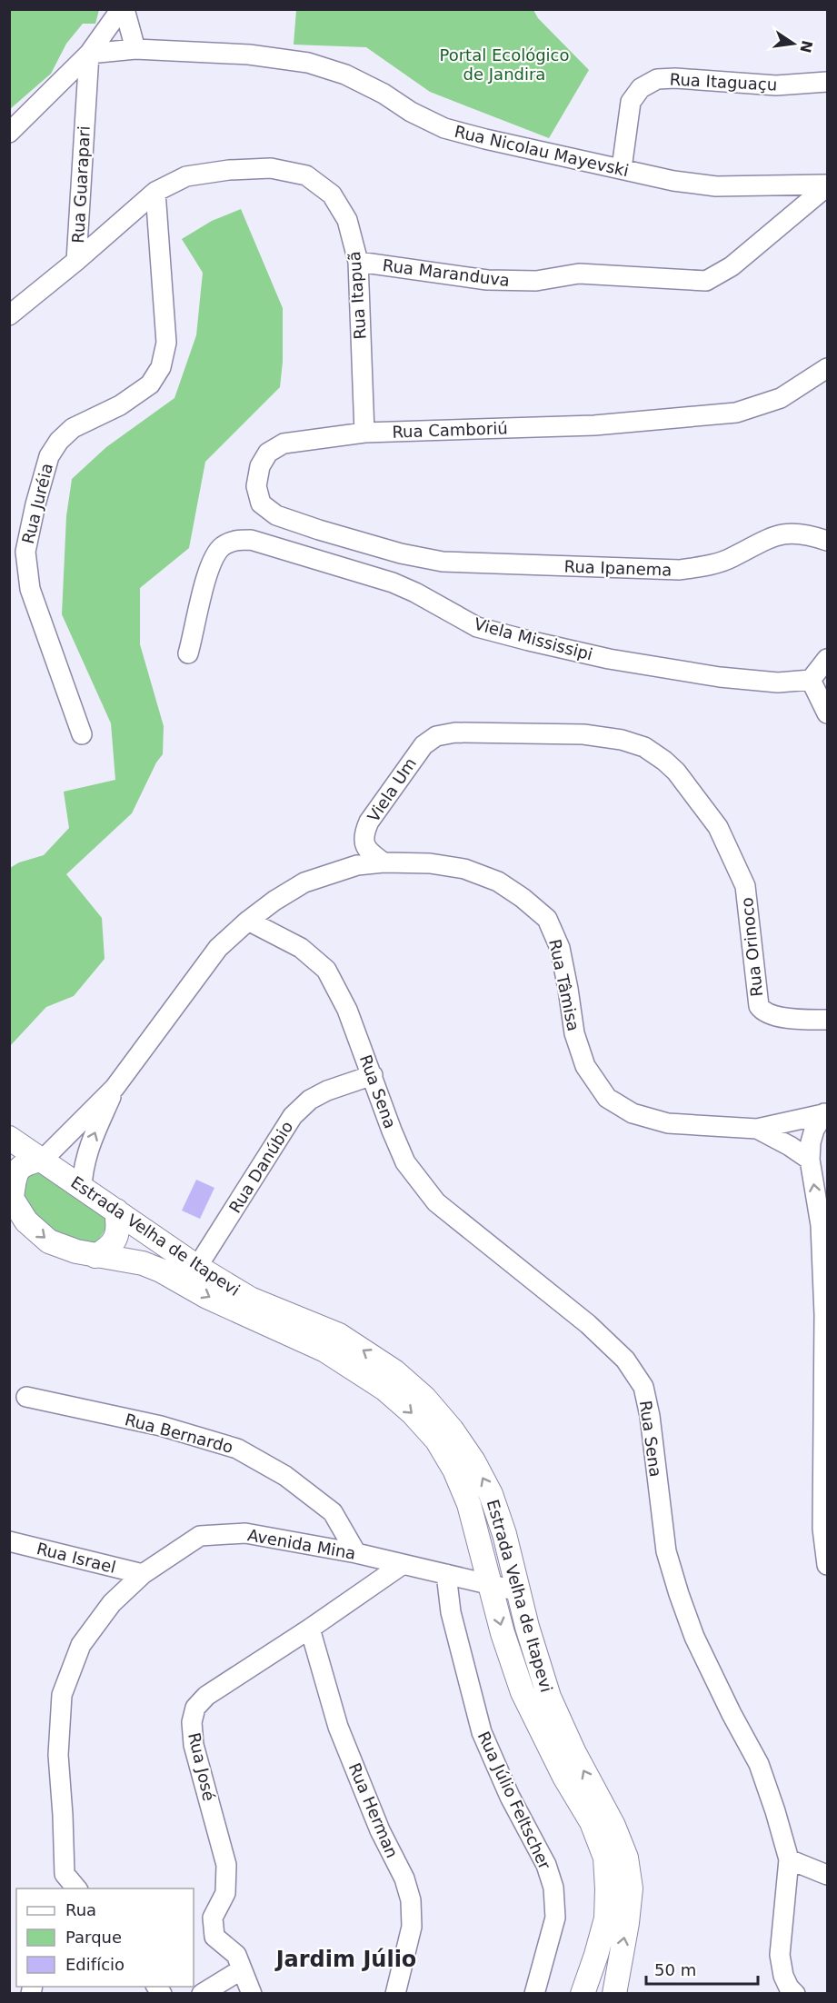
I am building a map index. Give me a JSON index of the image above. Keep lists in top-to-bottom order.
{
  "streets": {
    "main road": ["Estrada Velha de Itapevi"],
    "street": [
      "Rua Itaguaçu",
      "Rua Nicolau Mayevski",
      "Rua Guarapari",
      "Rua Maranduva",
      "Rua Itapuã",
      "Rua Camboriú",
      "Rua Juréia",
      "Rua Ipanema",
      "Viela Mississipi",
      "Viela Um",
      "Rua Orinoco",
      "Rua Tâmisa",
      "Rua Sena",
      "Rua Danúbio",
      "Rua Bernardo",
      "Avenida Mina",
      "Rua Israel",
      "Rua José",
      "Rua Júlio Feltscher",
      "Rua Herman"
    ]
  },
  "crossings": [
    ["Rua Itaguaçu", "Rua Nicolau Mayevski"],
    ["Rua Nicolau Mayevski", "Rua Guarapari"],
    ["Rua Nicolau Mayevski", "Rua Maranduva"],
    ["Rua Guarapari", "Rua Itapuã"],
    ["Rua Maranduva", "Rua Itapuã"],
    ["Rua Itapuã", "Rua Camboriú"],
    ["Rua Itapuã", "Rua Juréia"],
    ["Rua Camboriú", "Rua Ipanema"],
    ["Viela Um", "Rua Orinoco"],
    ["Viela Um", "Rua Tâmisa"],
    ["Rua Tâmisa", "Rua Sena"],
    ["Rua Tâmisa", "Estrada Velha de Itapevi"],
    ["Rua Sena", "Rua Danúbio"],
    ["Rua Danúbio", "Estrada Velha de Itapevi"],
    ["Estrada Velha de Itapevi", "Avenida Mina"],
    ["Rua Bernardo", "Avenida Mina"],
    ["Avenida Mina", "Rua Israel"],
    ["Avenida Mina", "Rua José"],
    ["Avenida Mina", "Rua Júlio Feltscher"],
    ["Rua José", "Rua Herman"]
  ],
  "districts": ["Jardim Júlio"],
  "parks": ["Portal Ecológico de Jandira"],
  "legend": ["Rua", "Parque", "Edifício"],
  "scale_bar": "50 m",
  "north": "right"
}
